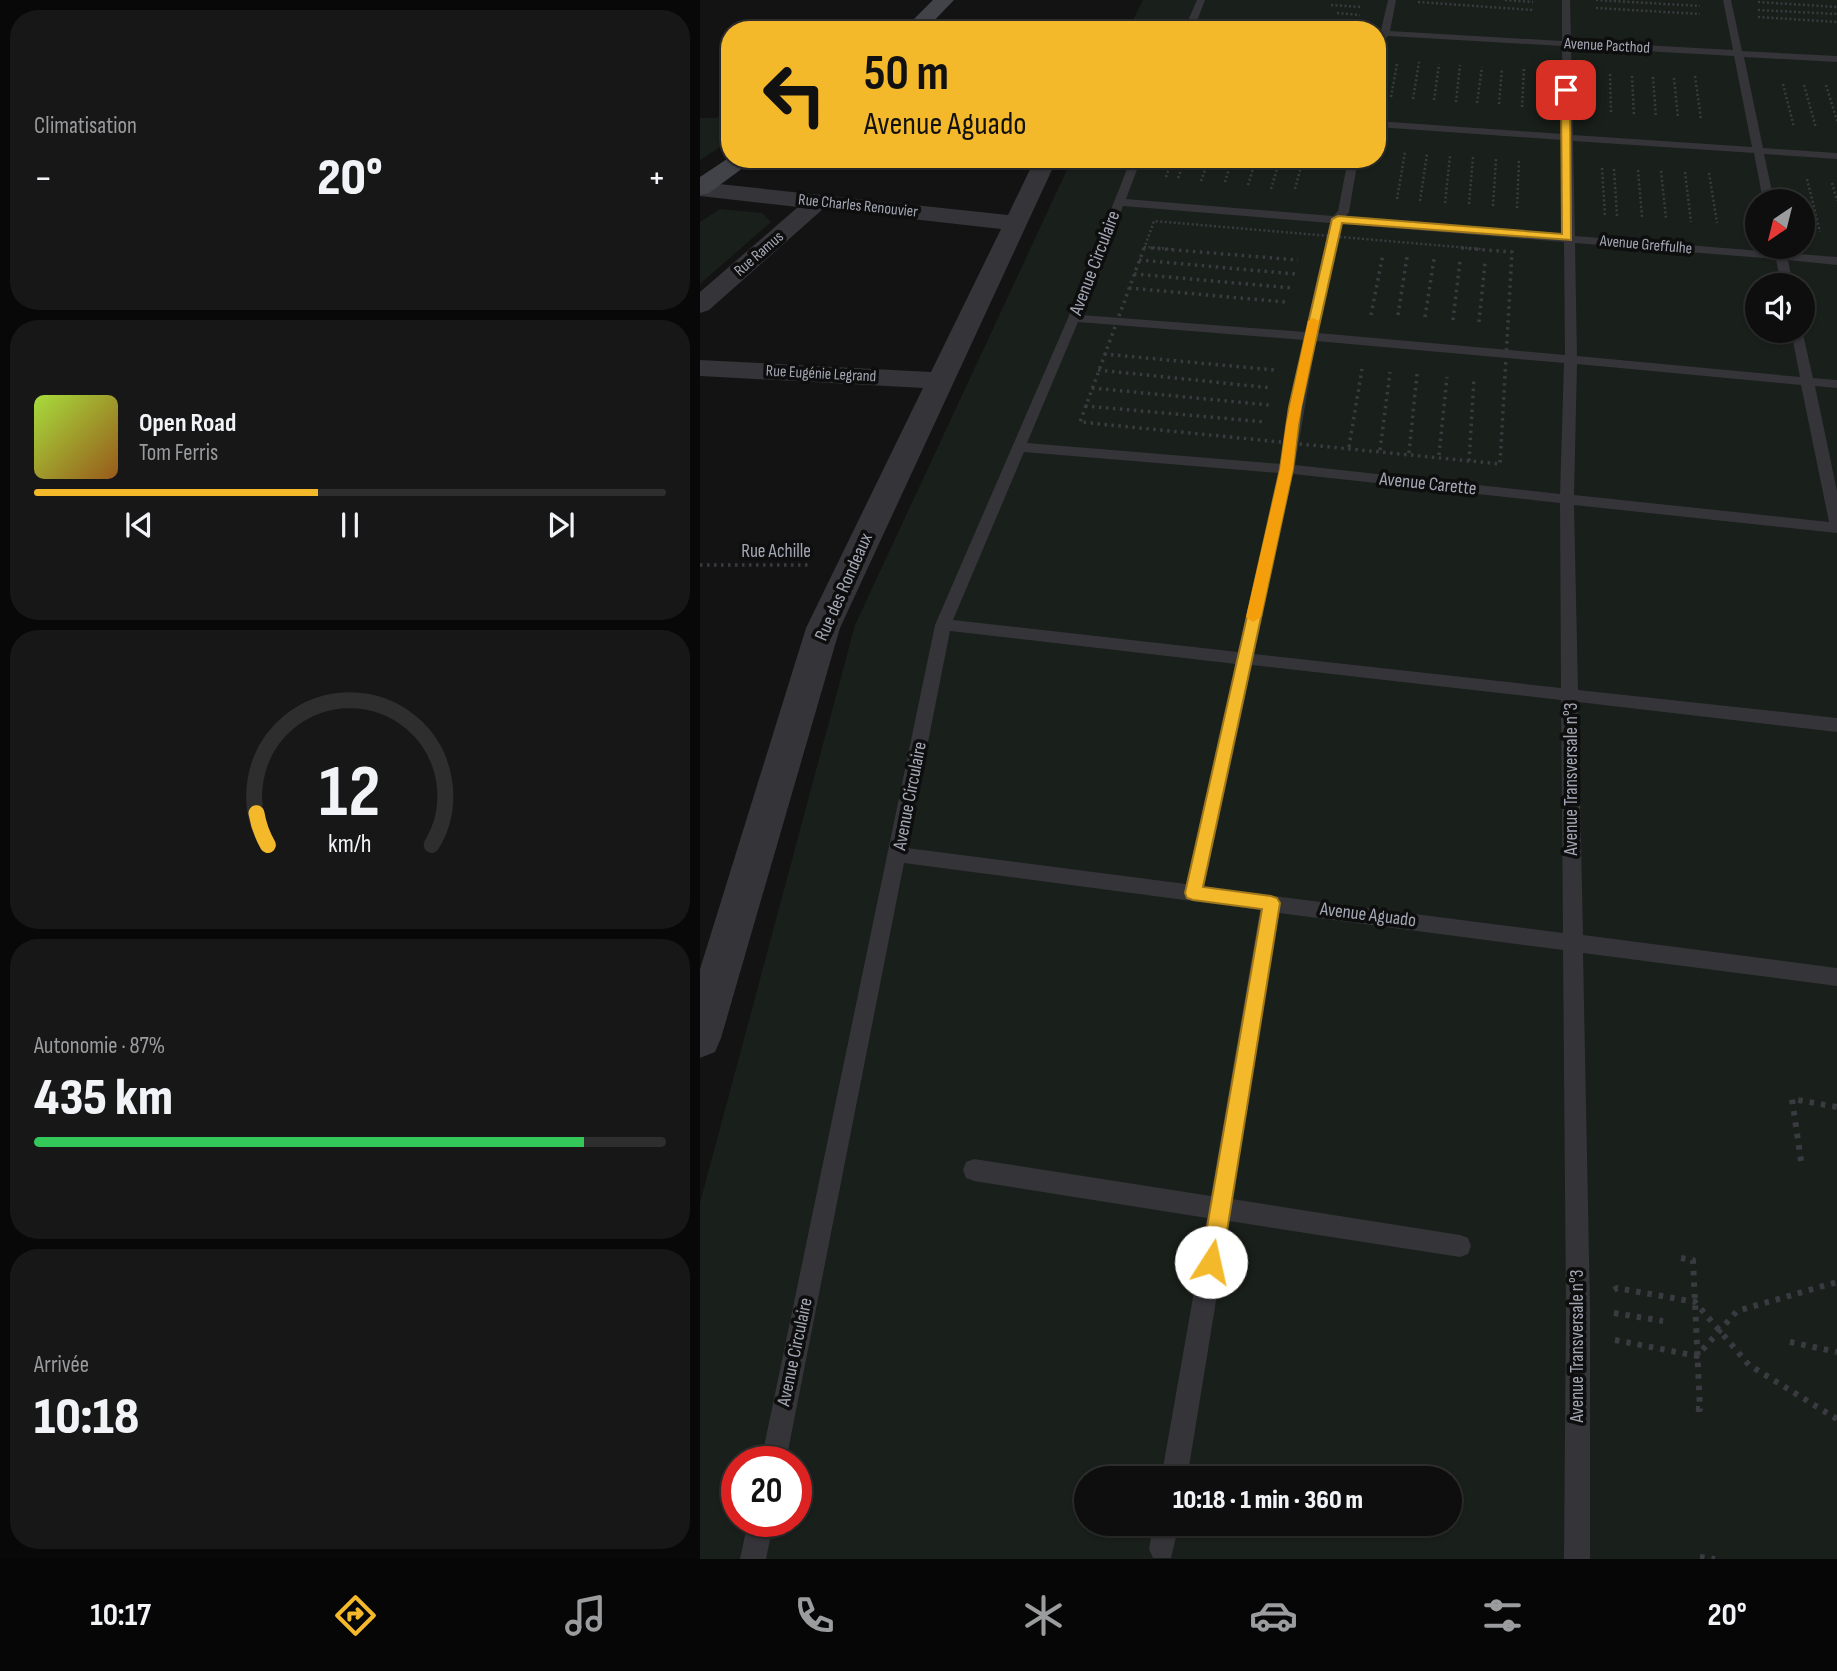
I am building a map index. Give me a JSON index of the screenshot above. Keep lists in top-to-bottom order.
{
  "streets": {
    "street": [
      "Rue Charles Renouvier",
      "Rue Ramus",
      "Rue Eugénie Legrand",
      "Rue des Rondeaux"
    ],
    "lane": [
      "Avenue Pacthod",
      "Avenue Greffulhe",
      "Avenue Circulaire",
      "Avenue Carette",
      "Avenue Transversale n°3",
      "Avenue Aguado"
    ],
    "path": ["Rue Achille"]
  },
  "crossings": [
    ["Avenue Pacthod", "Avenue Transversale n°3"],
    ["Rue Charles Renouvier", "Rue Ramus"],
    ["Rue Charles Renouvier", "Rue des Rondeaux"],
    ["Avenue Greffulhe", "Avenue Circulaire"],
    ["Avenue Greffulhe", "Avenue Transversale n°3"],
    ["Avenue Circulaire", "Avenue Carette"],
    ["Avenue Circulaire", "Avenue Aguado"],
    ["Rue Eugénie Legrand", "Rue des Rondeaux"],
    ["Avenue Carette", "Avenue Transversale n°3"],
    ["Rue Achille", "Rue des Rondeaux"],
    ["Avenue Transversale n°3", "Avenue Aguado"]
  ],
  "north": "bottom left",
  "page": {
    "tile": [
      "Climatisation",
      ["Autonomie · 87%", "435 km"],
      ["Arrivée", "10:18"]
    ],
    "turn": ["50 m", "Avenue Aguado"],
    "heat": ["−", "20°", "+"],
    "song": ["Open Road", "Tom Ferris"],
    "limit": "20",
    "trip": "10:18 · 1 min · 360 m",
    "tabs": ["10:17", "20°"],
    "gauge": ["12", "km/h"]
  }
}
